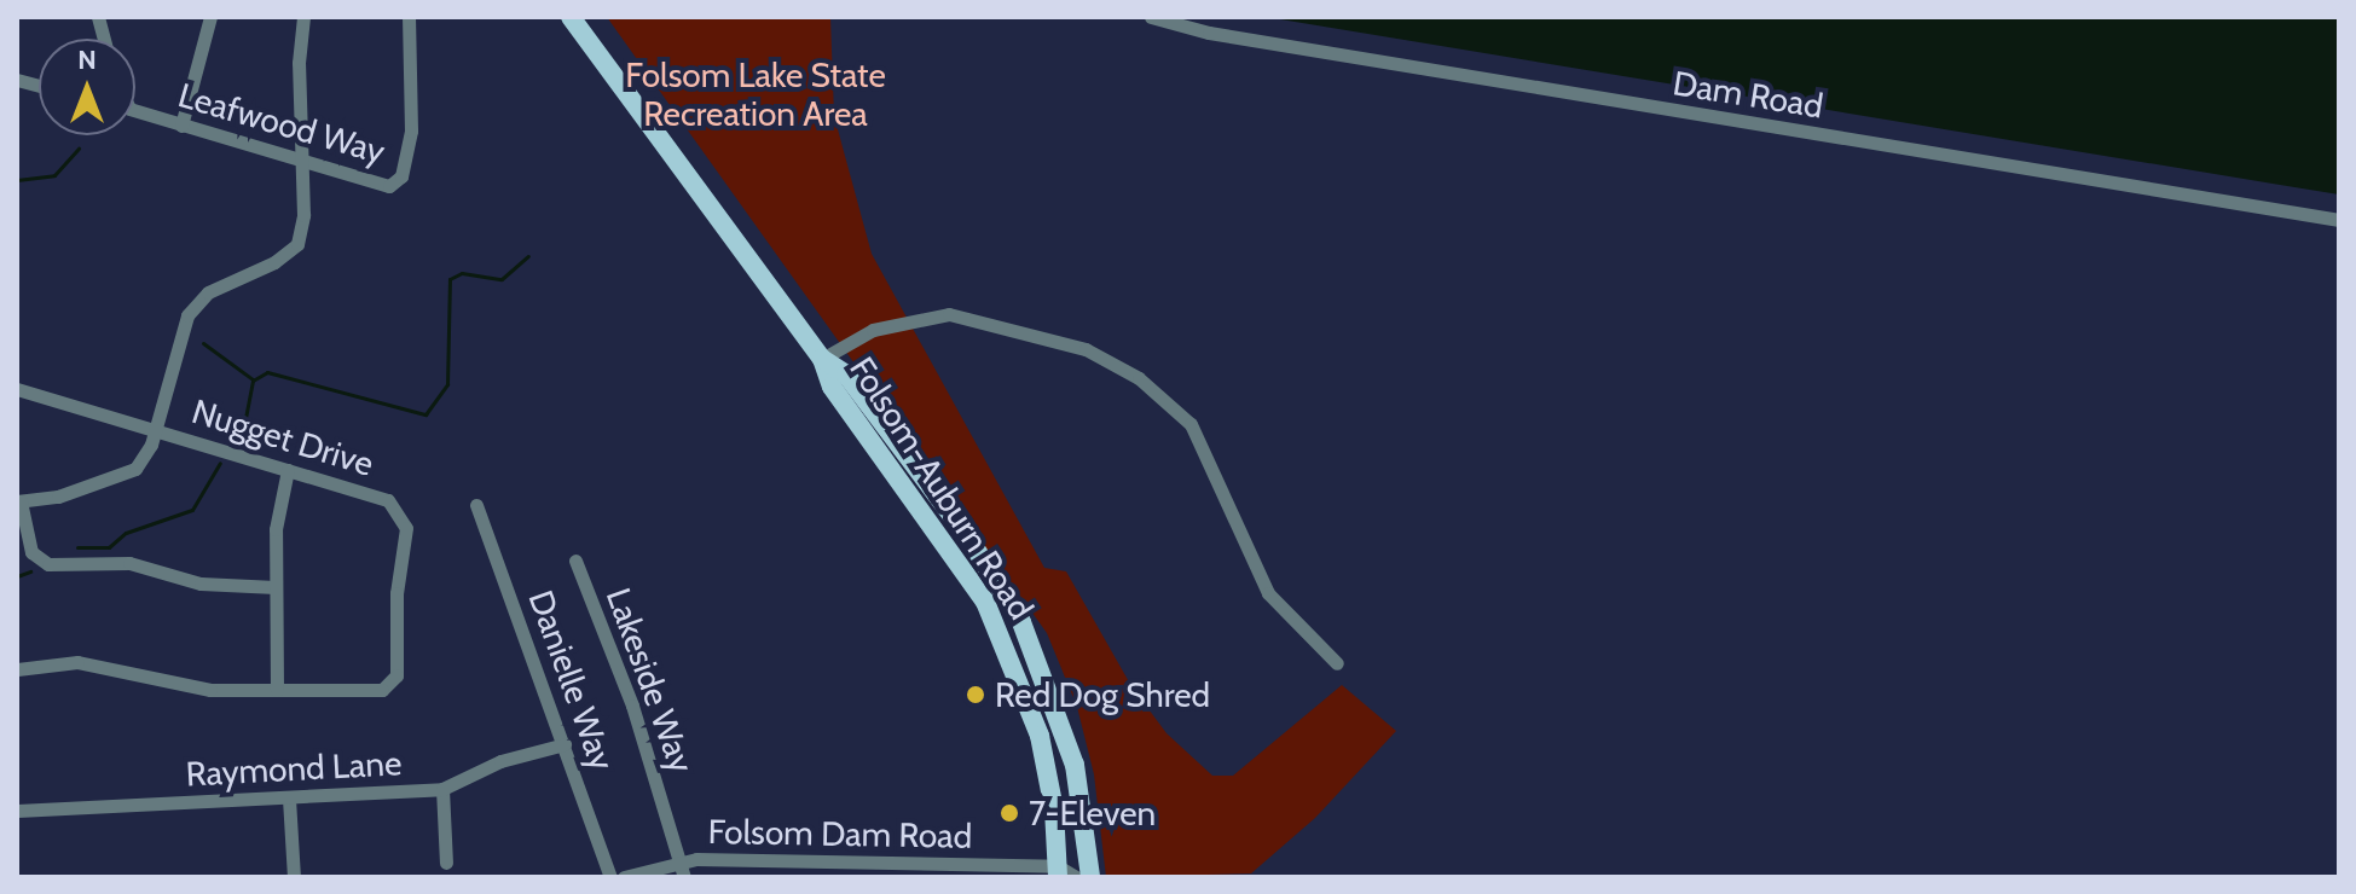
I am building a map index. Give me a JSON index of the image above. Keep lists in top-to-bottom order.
{
  "streets": {
    "main road": ["Folsom-Auburn Road"],
    "street": [
      "Dam Road",
      "Leafwood Way",
      "Nugget Drive",
      "Danielle Way",
      "Lakeside Way",
      "Raymond Lane",
      "Folsom Dam Road"
    ]
  },
  "crossings": [
    ["Folsom-Auburn Road", "Folsom Dam Road"],
    ["Danielle Way", "Raymond Lane"],
    ["Lakeside Way", "Folsom Dam Road"]
  ],
  "parks": ["Folsom Lake State Recreation Area"],
  "places": ["Red Dog Shred", "7-Eleven"],
  "north": "top"
}
